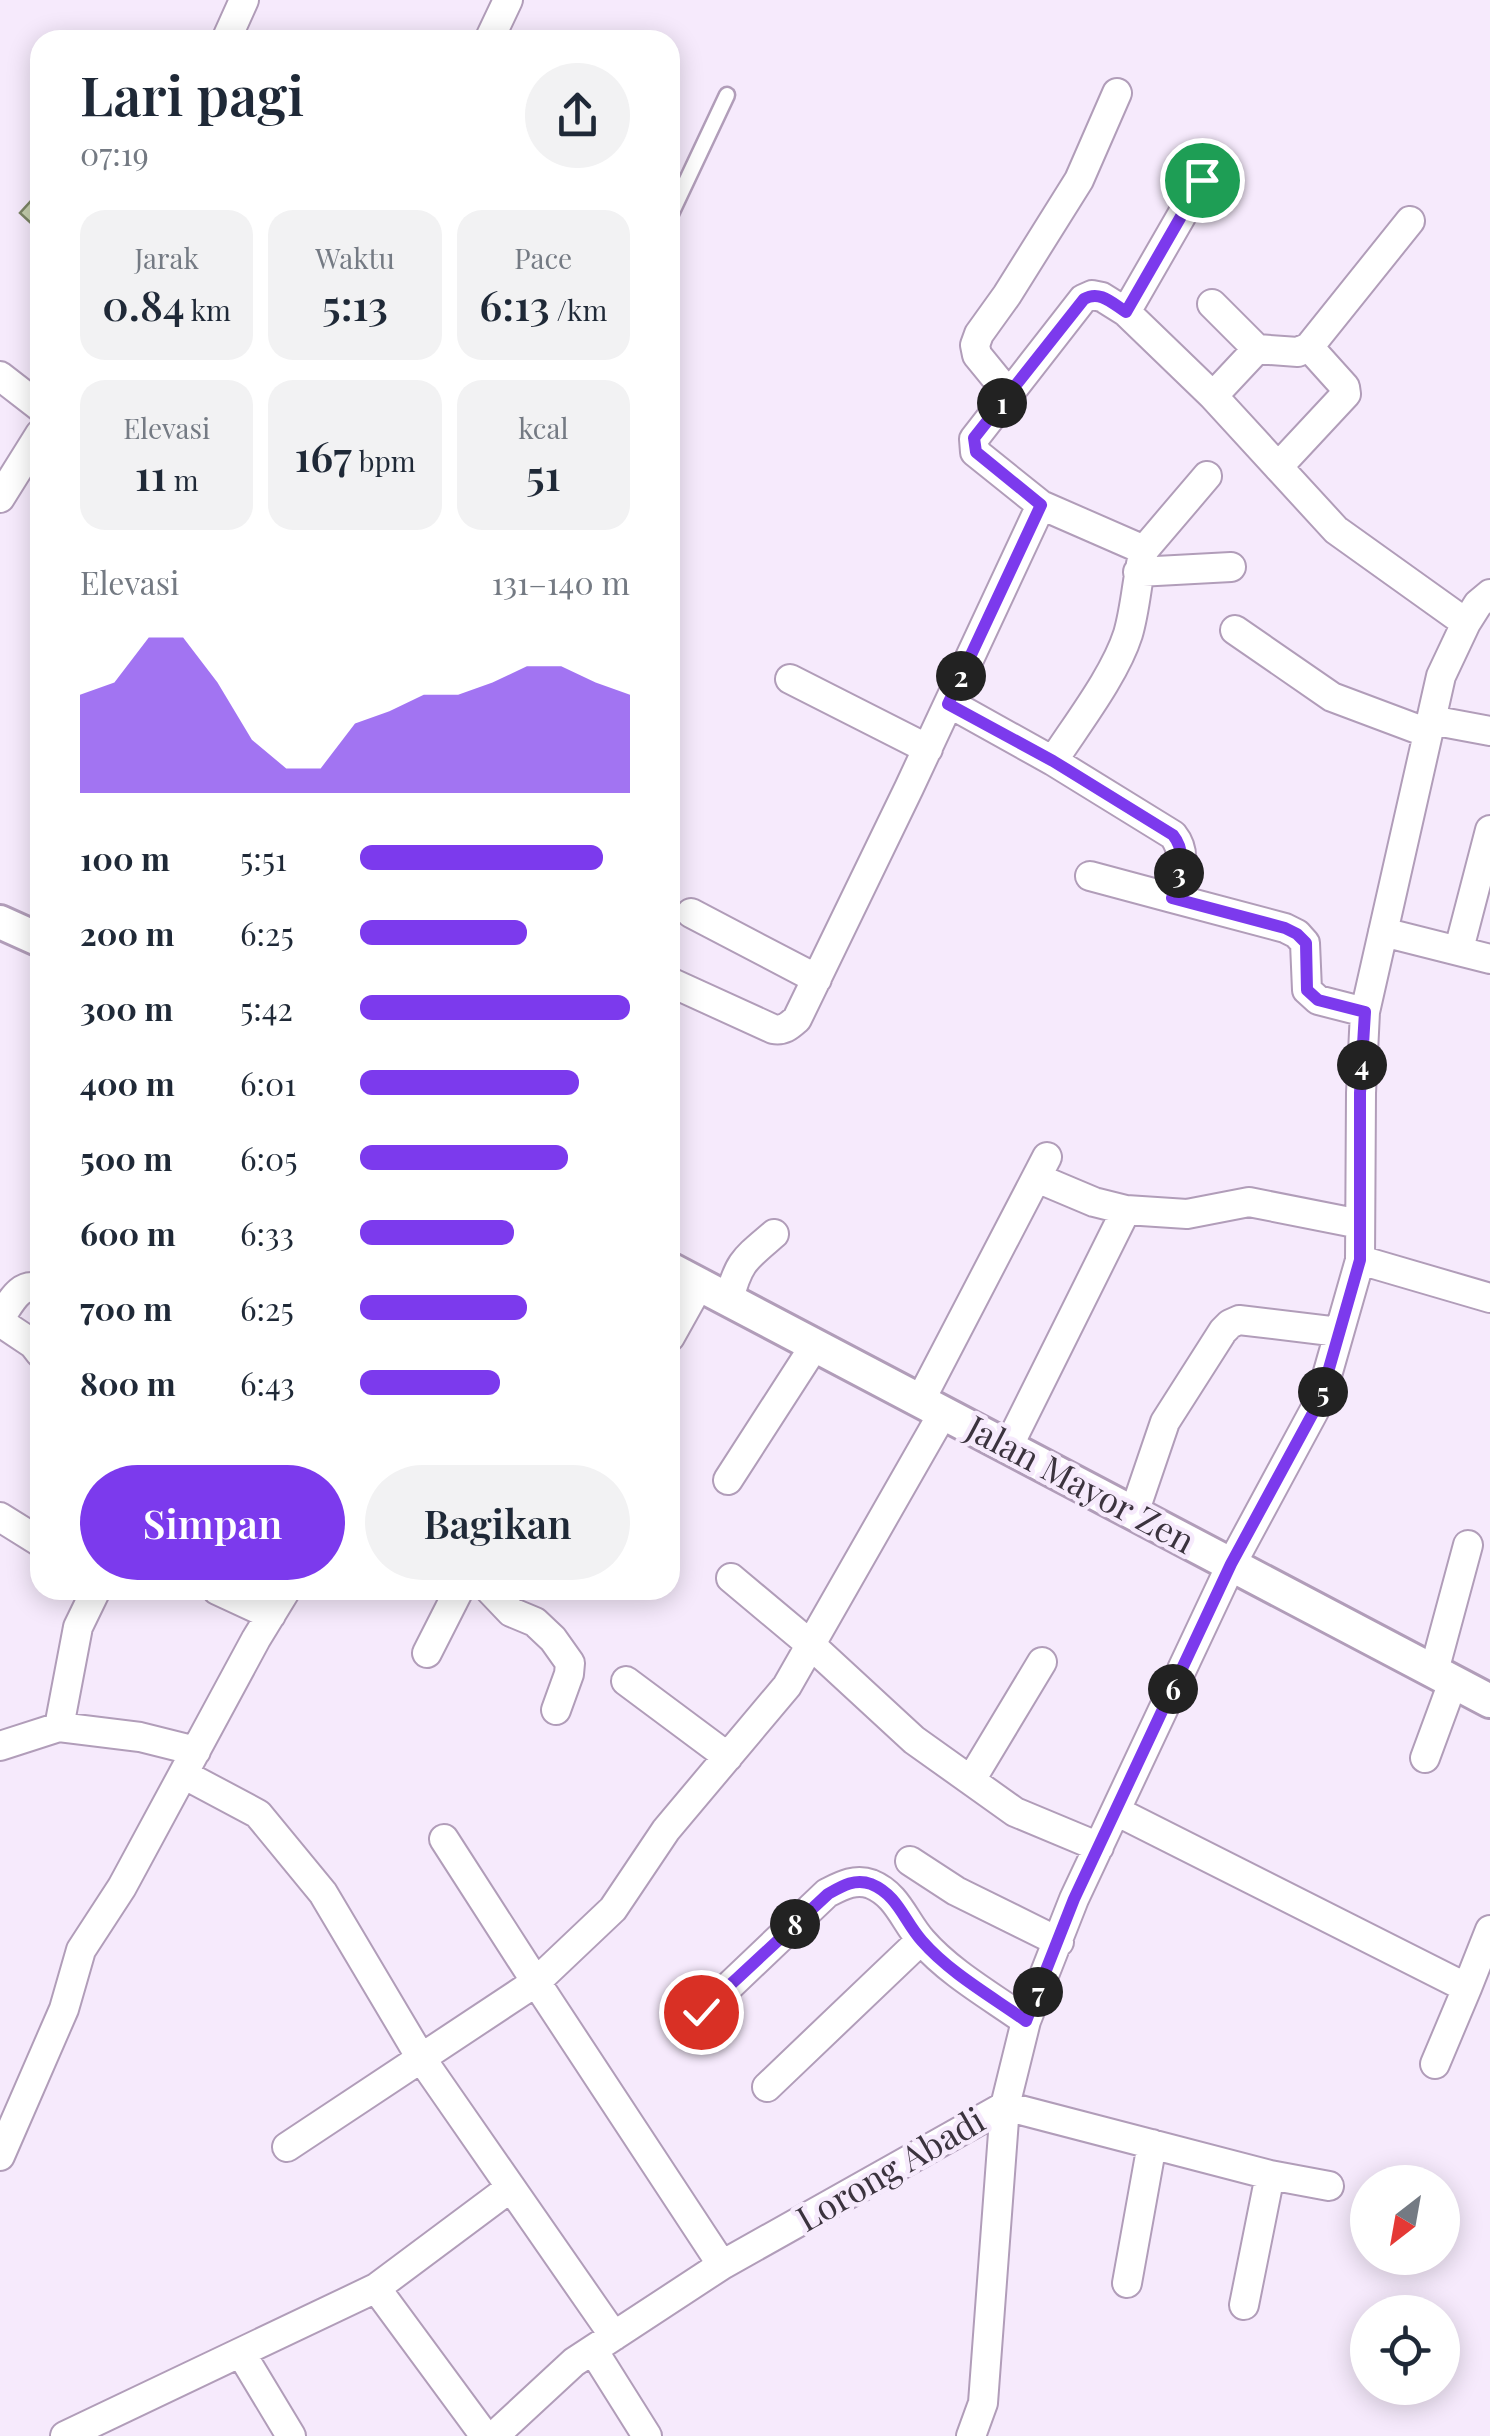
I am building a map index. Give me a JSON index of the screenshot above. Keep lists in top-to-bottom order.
{
  "streets": {
    "street": ["Jalan Mayor Zen", "Lorong Abadi"]
  },
  "crossings": [
    ["Jalan Mayor Zen", "Lorong Abadi"]
  ],
  "north": "bottom left",
  "page": {
    "heading": ["Lari pagi", "07:19"],
    "stats": [
      ["Jarak", "0.84 km"],
      ["Waktu", "5:13"],
      ["Pace", "6:13 /km"],
      ["Elevasi", "11 m"],
      ["167 bpm"],
      ["kcal", "51"]
    ],
    "pins": [
      "1",
      "2",
      "3",
      "4",
      "5",
      "6",
      "8",
      "7"
    ],
    "chart": ["Elevasi", "131–140 m"],
    "list": [
      {
        "name": "100 m",
        "note": "5:51"
      },
      {
        "name": "200 m",
        "note": "6:25"
      },
      {
        "name": "300 m",
        "note": "5:42"
      },
      {
        "name": "400 m",
        "note": "6:01"
      },
      {
        "name": "500 m",
        "note": "6:05"
      },
      {
        "name": "600 m",
        "note": "6:33"
      },
      {
        "name": "700 m",
        "note": "6:25"
      },
      {
        "name": "800 m",
        "note": "6:43"
      }
    ],
    "buttons": ["Simpan", "Bagikan"]
  }
}
